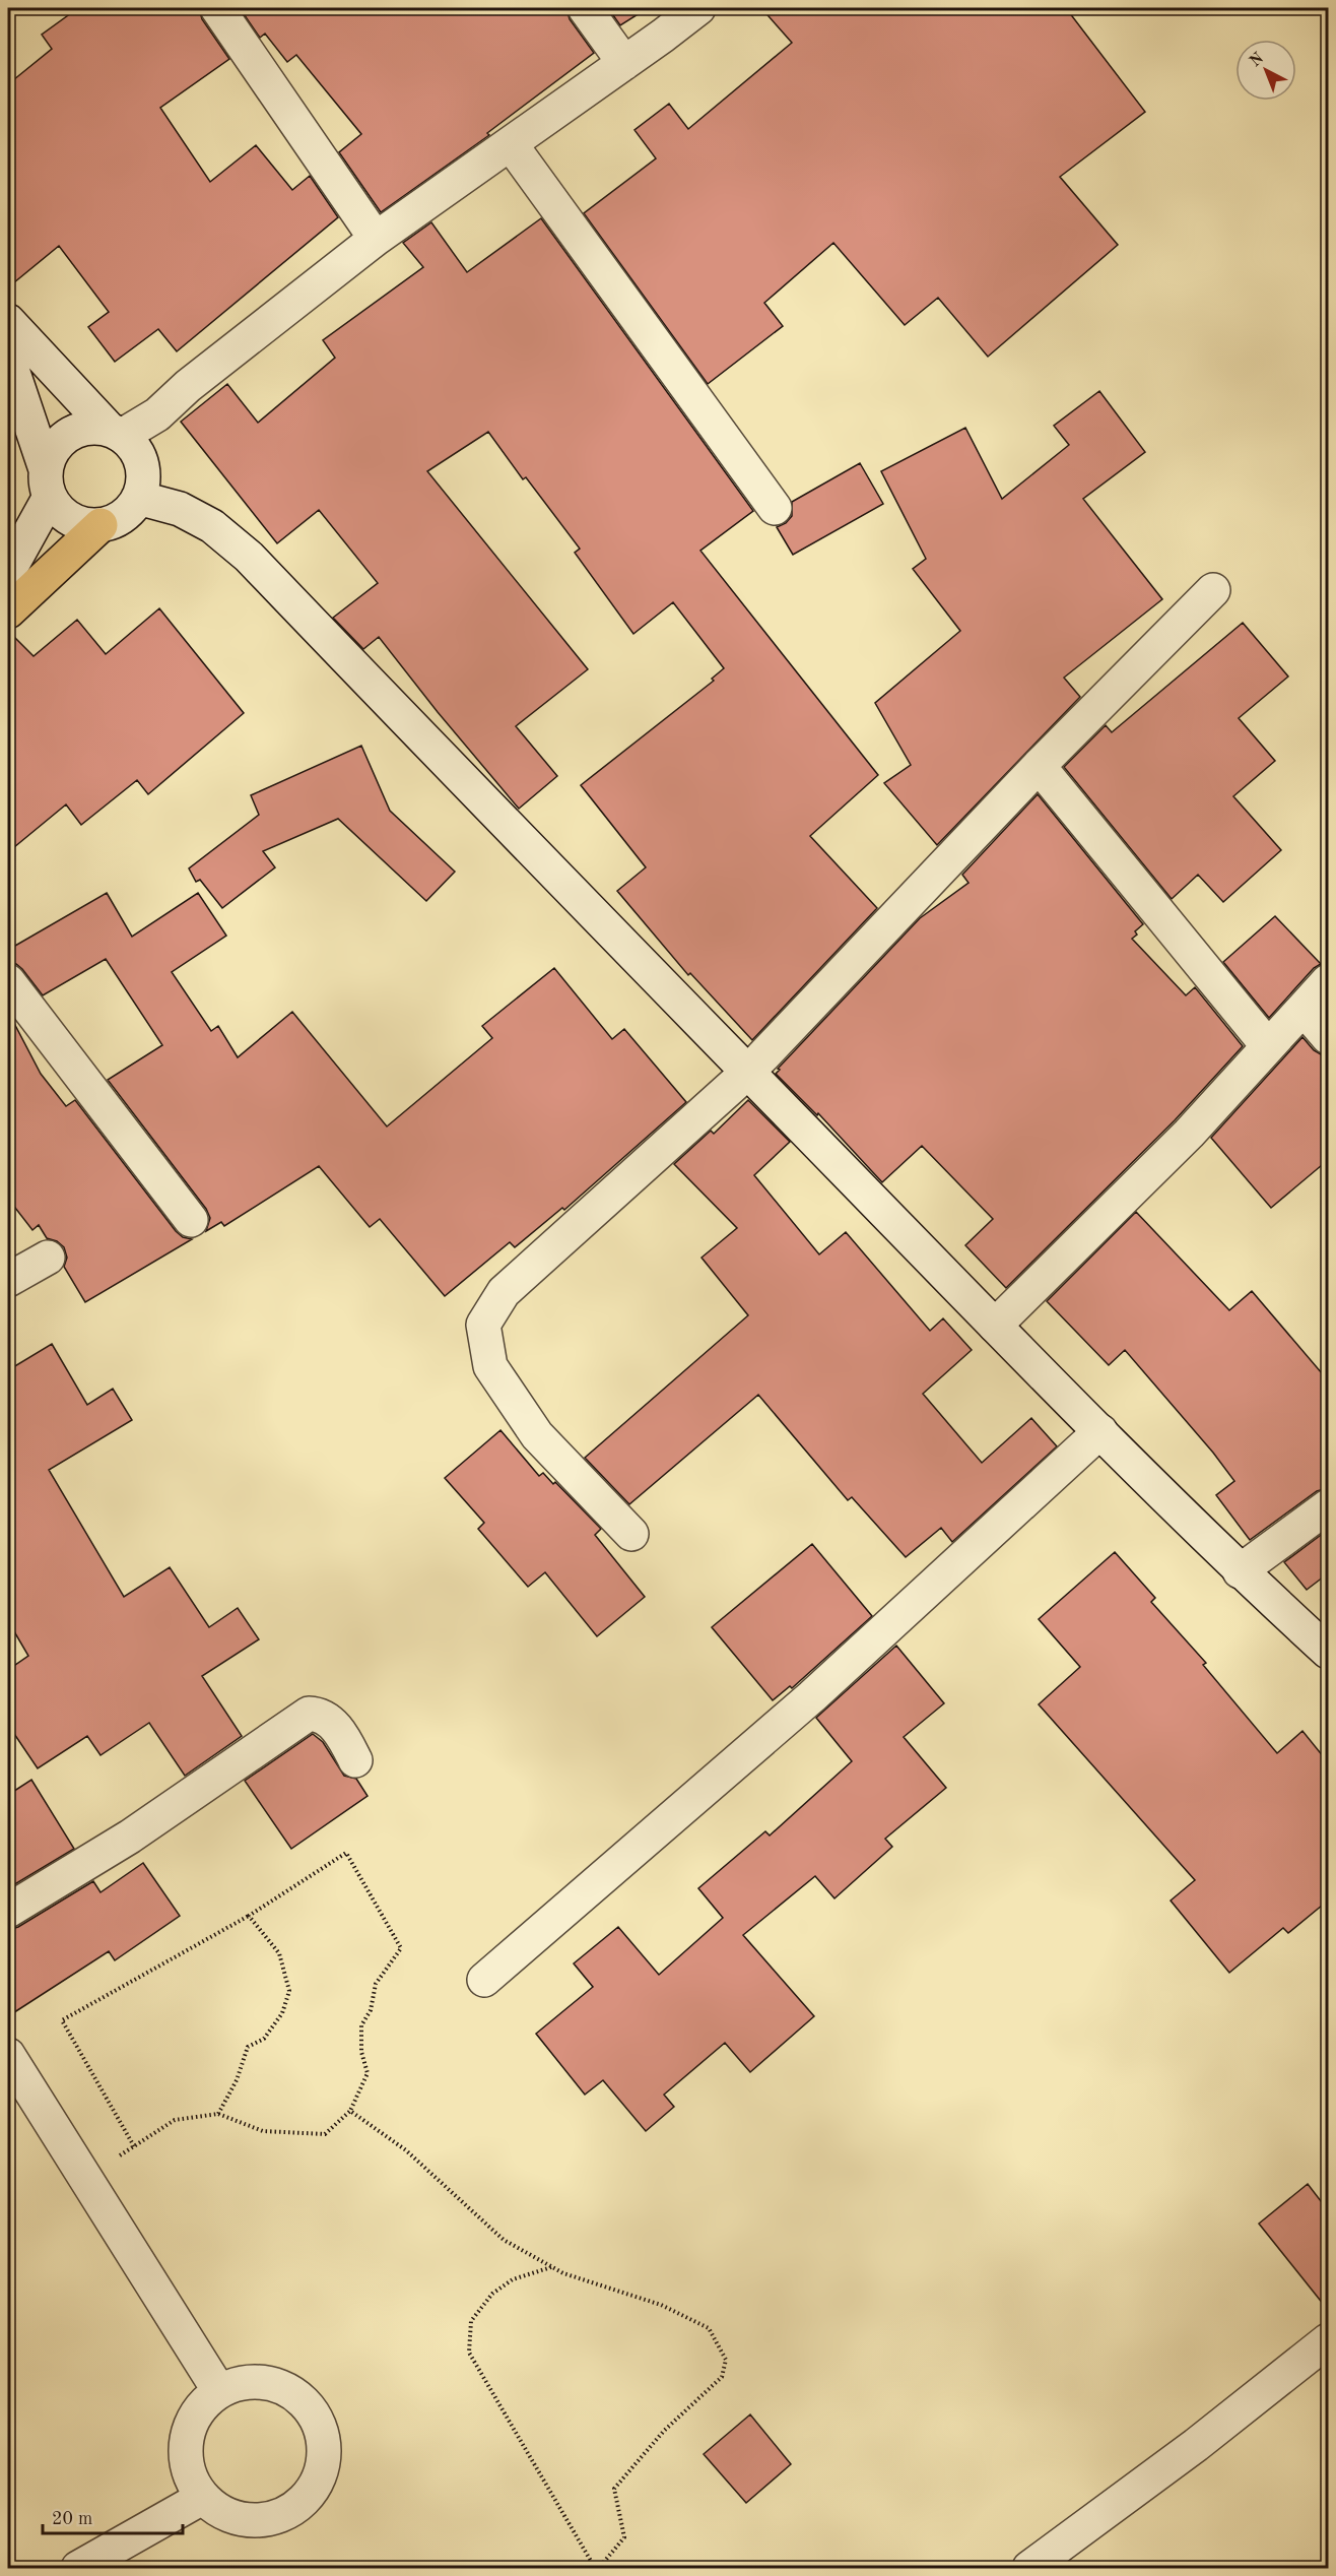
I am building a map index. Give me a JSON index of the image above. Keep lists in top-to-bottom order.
{
  "scale_bar": "20 m",
  "north": "top left"
}
